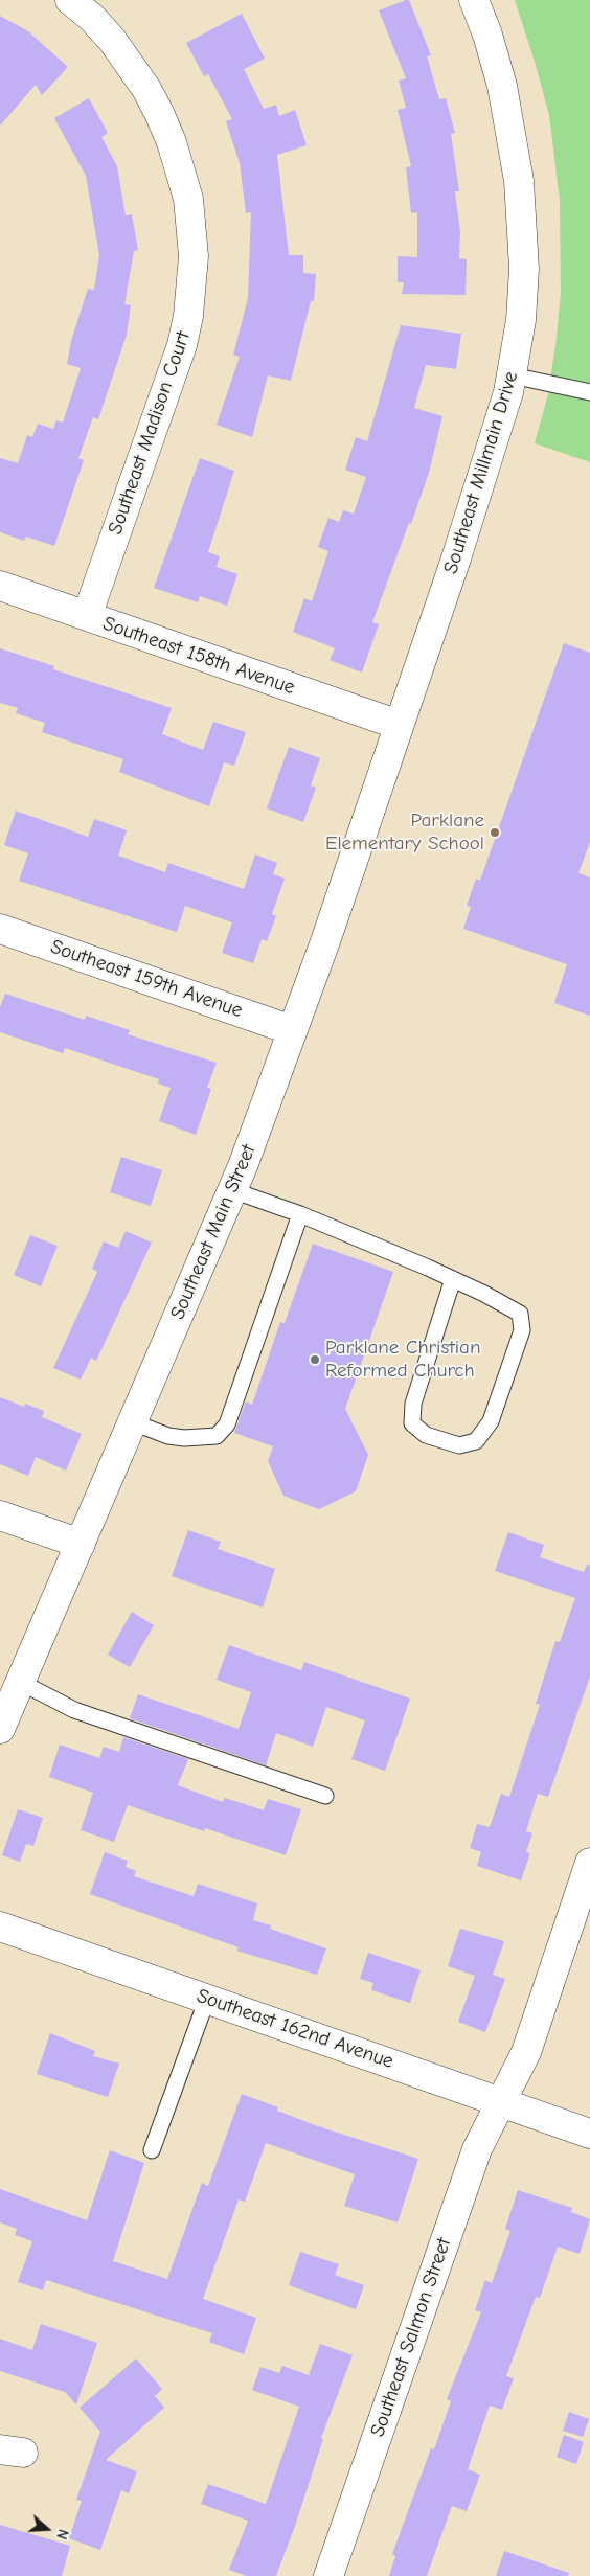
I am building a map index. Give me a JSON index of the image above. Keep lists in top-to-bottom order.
{
  "streets": {
    "street": [
      "Southeast Madison Court",
      "Southeast Millmain Drive",
      "Southeast 158th Avenue",
      "Southeast 159th Avenue",
      "Southeast Main Street",
      "Southeast 162nd Avenue",
      "Southeast Salmon Street"
    ]
  },
  "crossings": [
    ["Southeast Madison Court", "Southeast 158th Avenue"],
    ["Southeast Millmain Drive", "Southeast 158th Avenue"],
    ["Southeast Millmain Drive", "Southeast Main Street"],
    ["Southeast 158th Avenue", "Southeast Main Street"],
    ["Southeast 159th Avenue", "Southeast Main Street"],
    ["Southeast 162nd Avenue", "Southeast Salmon Street"]
  ],
  "places": ["Parklane Elementary School", "Parklane Christian Reformed Church"],
  "north": "right"
}
